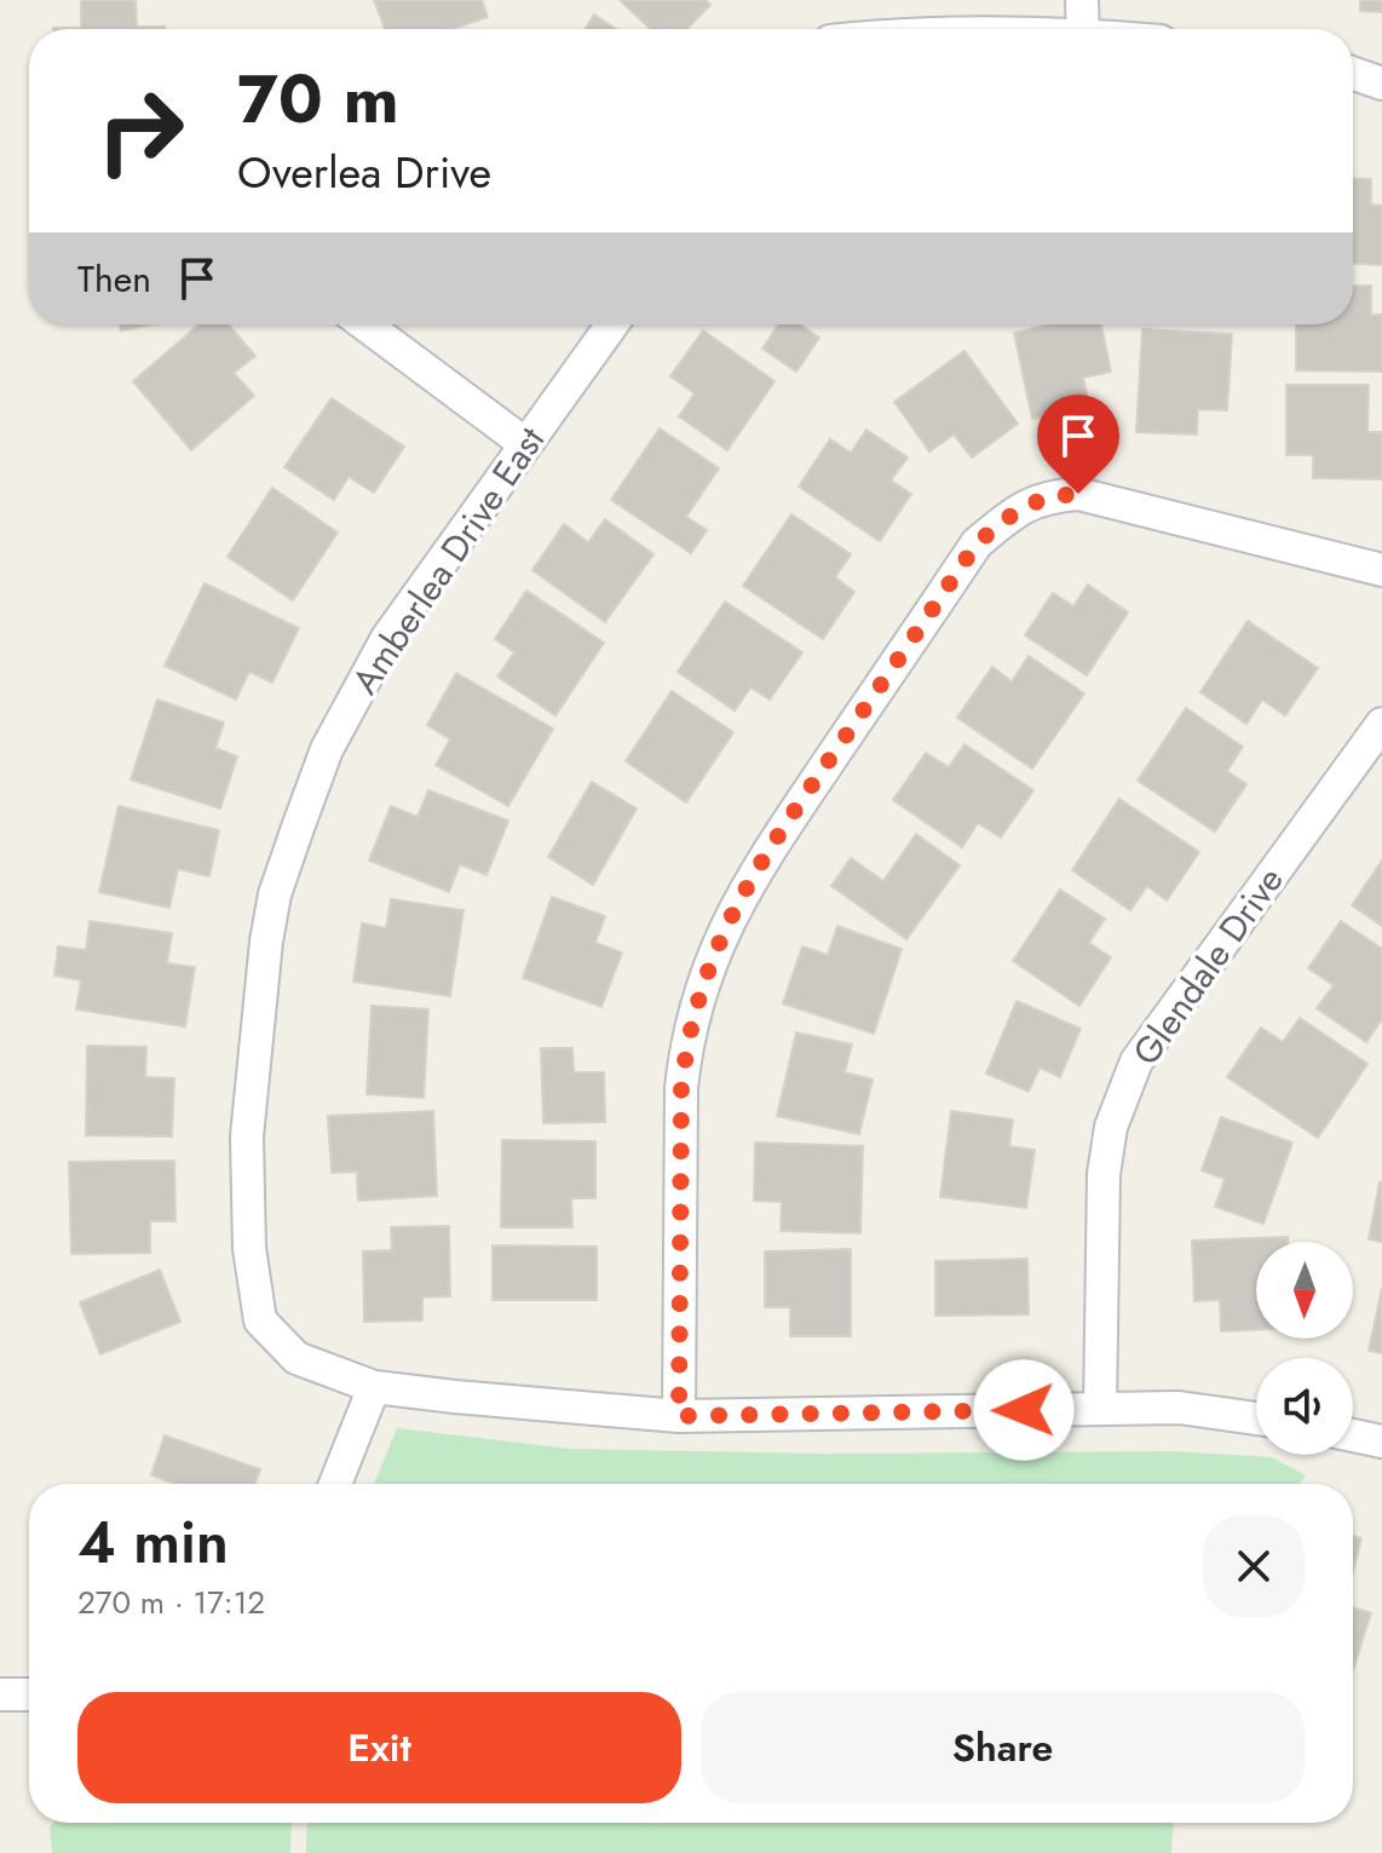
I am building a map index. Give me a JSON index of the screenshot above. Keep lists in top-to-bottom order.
{
  "streets": {
    "street": ["Amberlea Drive East", "Glendale Drive"]
  },
  "crossings": [
    ["Amberlea Drive East", "Glendale Drive"]
  ],
  "north": "bottom",
  "page": {
    "turn": ["70 m", "Overlea Drive"],
    "then": "Then",
    "heading": ["4 min", "270 m · 17:12"],
    "buttons": ["Exit", "Share"]
  }
}
